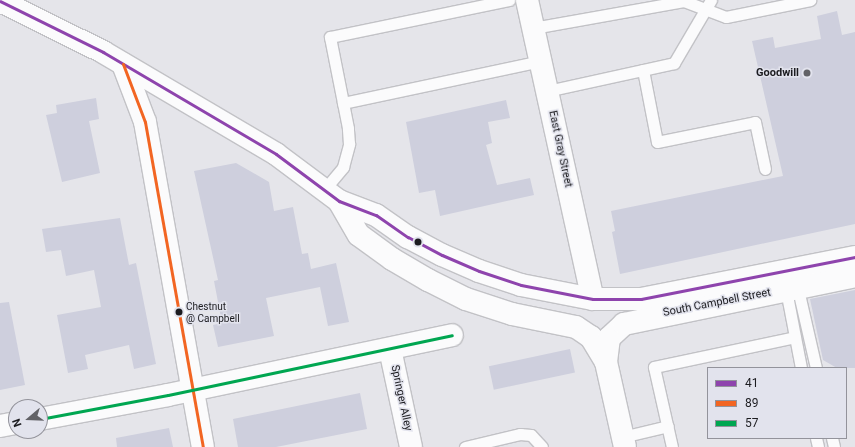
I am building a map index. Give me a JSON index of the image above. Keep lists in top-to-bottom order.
{
  "streets": {
    "main road": ["East Gray Street", "South Campbell Street", "Springer Alley"]
  },
  "crossings": [
    ["East Gray Street", "South Campbell Street"]
  ],
  "places": ["Goodwill", "Chestnut @ Campbell"],
  "lines": ["transit line 41", "transit line 89", "transit line 57"],
  "legend": ["41", "89", "57"],
  "north": "left"
}
